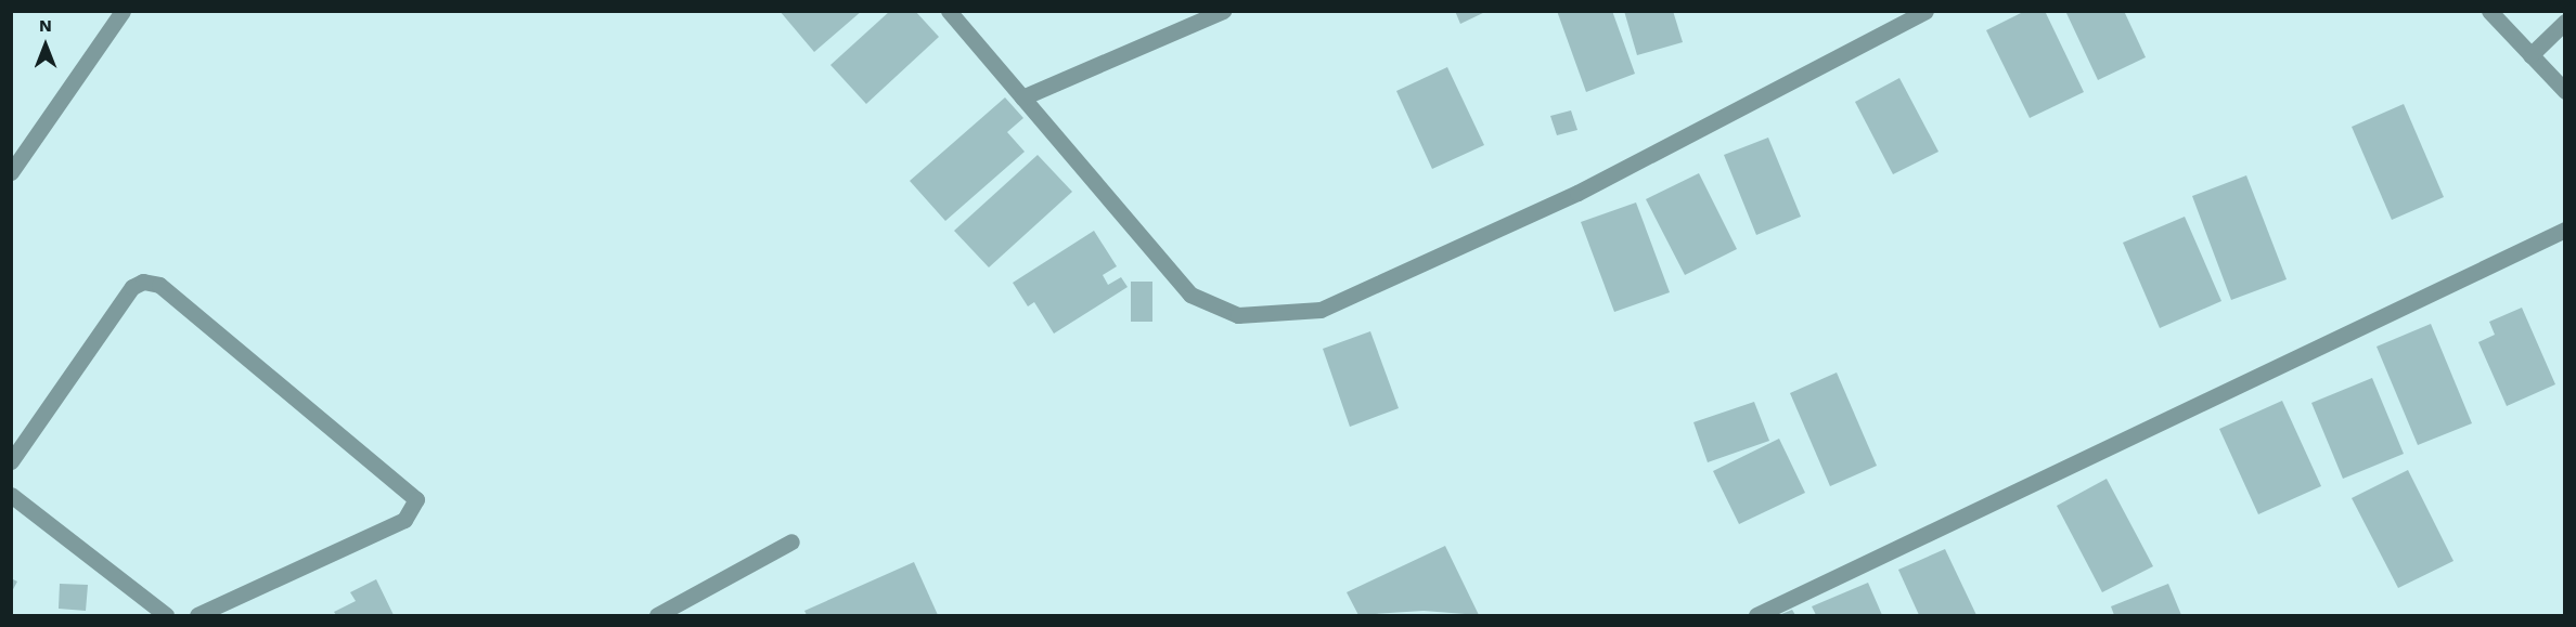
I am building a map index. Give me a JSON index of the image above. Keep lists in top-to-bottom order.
{
  "north": "top"
}
